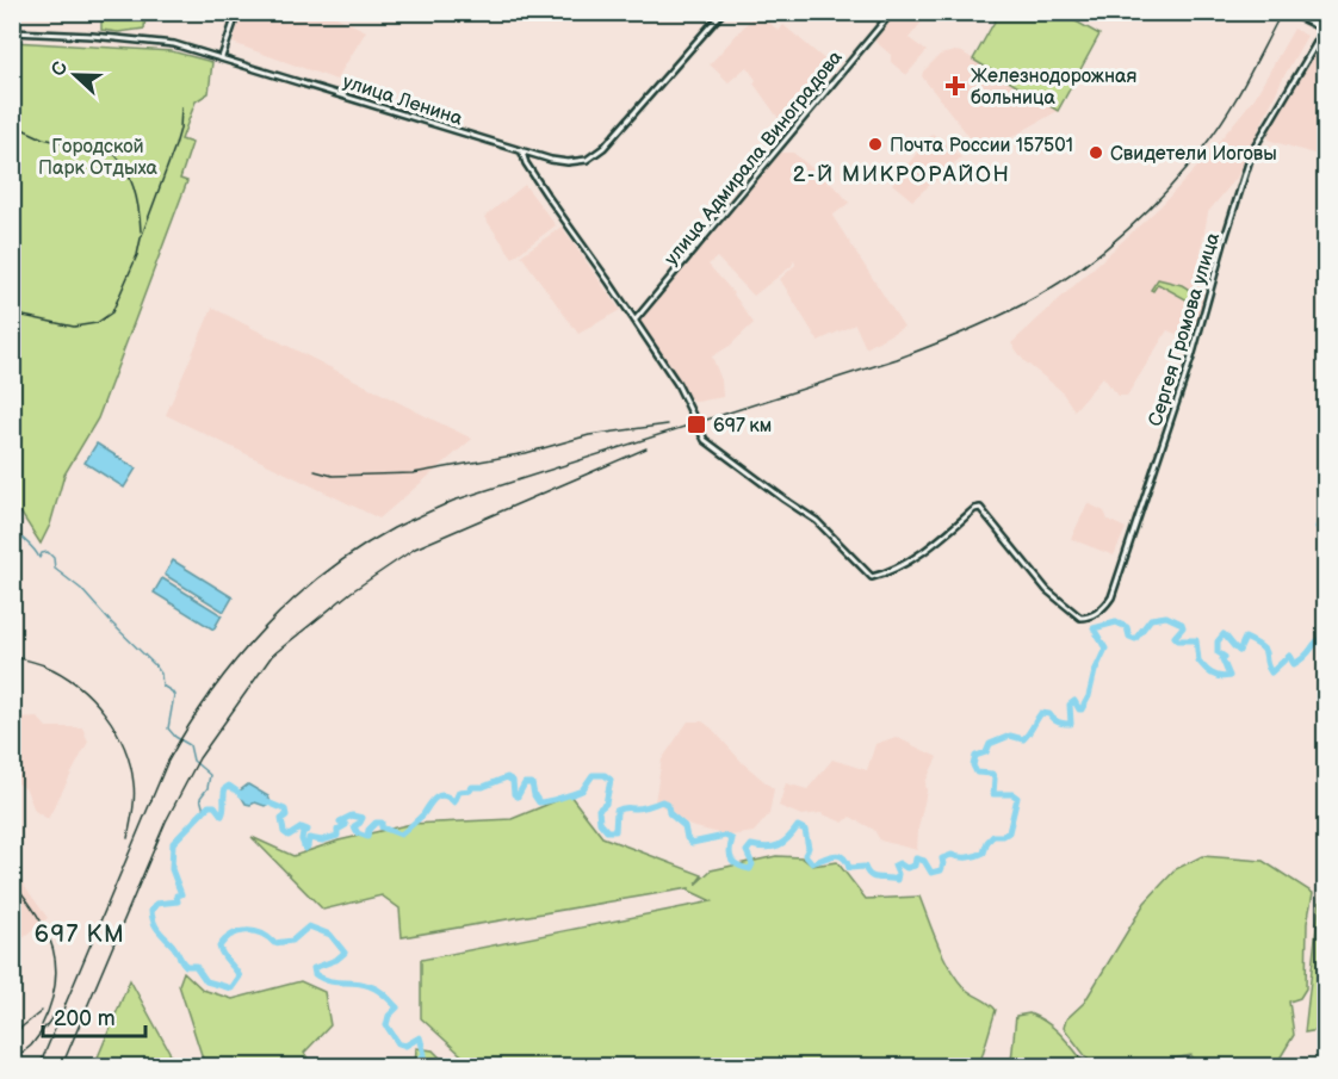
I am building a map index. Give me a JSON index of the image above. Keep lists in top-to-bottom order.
{
  "streets": {
    "street": ["улица Ленина", "улица Адмирала Виноградова", "Сергея Громова улица"]
  },
  "crossings": [
    ["улица Адмирала Виноградова", "Сергея Громова улица"]
  ],
  "districts": ["2-Й МИКРОРАЙОН", "697 КМ"],
  "parks": ["Городской Парк Отдыха"],
  "places": {
    "health": ["Железнодорожная больница"],
    "other": ["Почта России 157501", "Свидетели Иоговы"],
    "transit": ["697 км"]
  },
  "scale_bar": "200 m",
  "north": "left"
}
